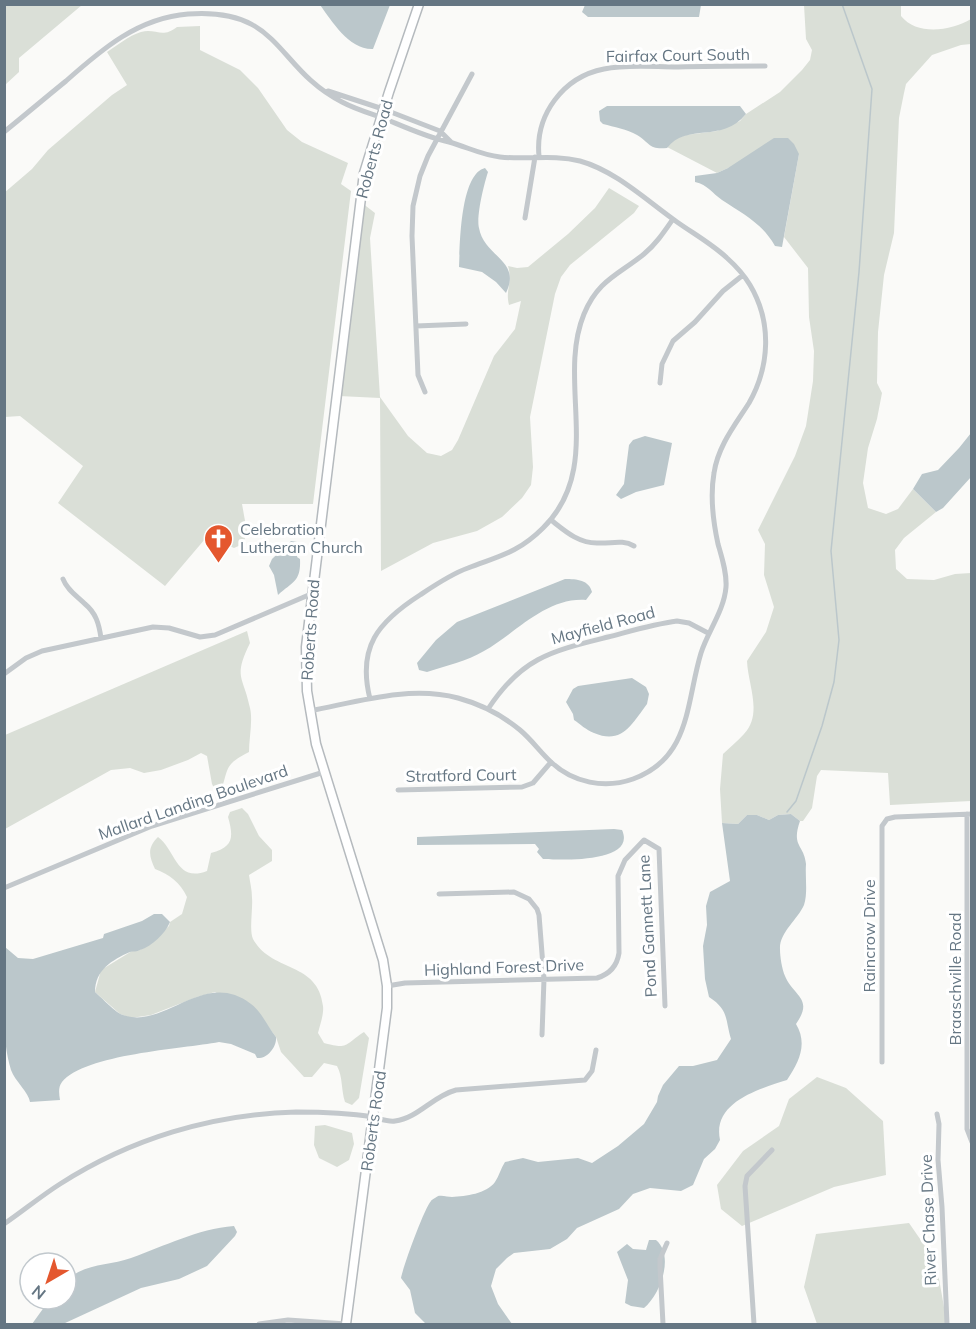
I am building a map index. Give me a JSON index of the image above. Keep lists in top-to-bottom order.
{
  "streets": {
    "main road": ["Roberts Road"],
    "street": [
      "Fairfax Court South",
      "Mayfield Road",
      "Stratford Court",
      "Mallard Landing Boulevard",
      "Pond Gannett Lane",
      "Raincrow Drive",
      "Highland Forest Drive",
      "Braaschville Road",
      "River Chase Drive"
    ]
  },
  "crossings": [
    ["Roberts Road", "Mallard Landing Boulevard"],
    ["Roberts Road", "Highland Forest Drive"],
    ["Pond Gannett Lane", "Highland Forest Drive"],
    ["Raincrow Drive", "Braaschville Road"]
  ],
  "places": {
    "church": ["Celebration Lutheran Church"]
  },
  "north": "bottom left"
}
